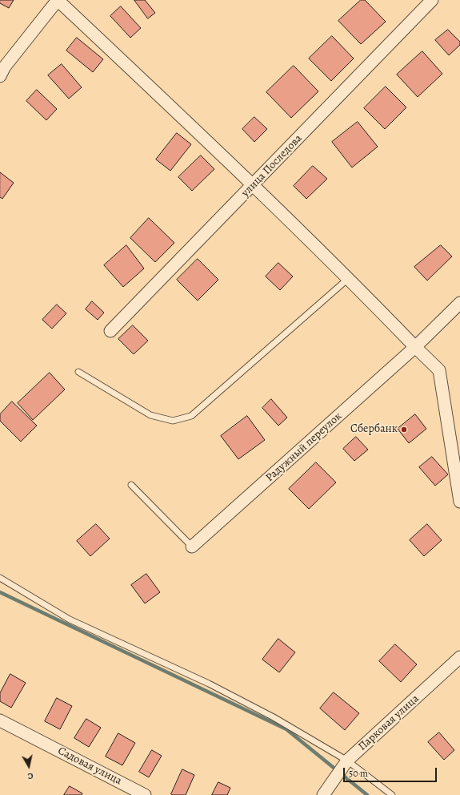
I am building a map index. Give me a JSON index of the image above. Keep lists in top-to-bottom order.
{
  "streets": {
    "street": [
      "улица Последова",
      "Радужный переулок",
      "Парковая улица",
      "Садовая улица"
    ]
  },
  "places": ["Сбербанк"],
  "scale_bar": "50 m",
  "north": "bottom"
}
